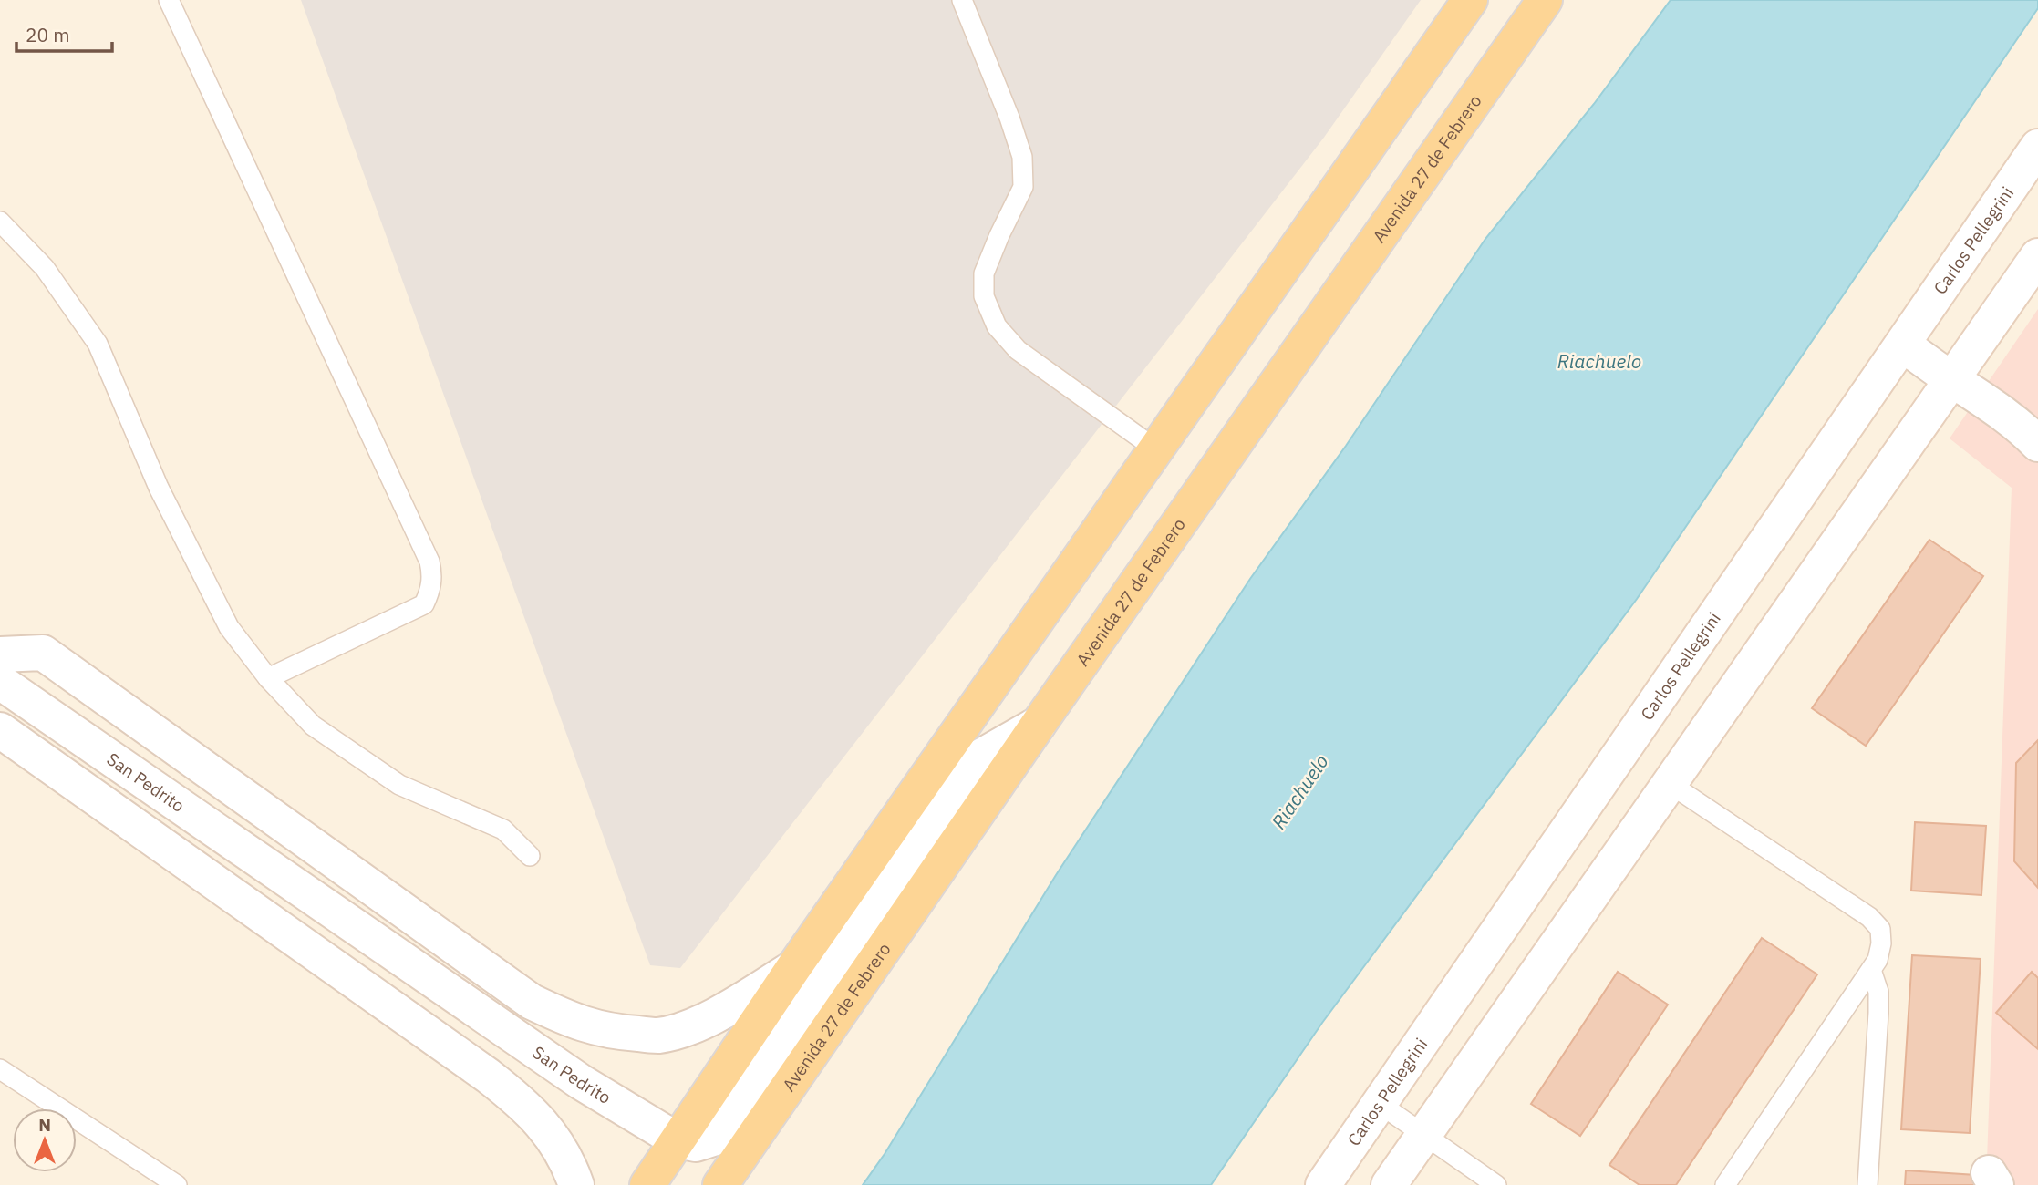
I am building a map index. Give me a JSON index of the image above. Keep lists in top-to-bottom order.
{
  "streets": {
    "main road": ["Avenida 27 de Febrero"],
    "street": ["Carlos Pellegrini", "San Pedrito"]
  },
  "water": ["Riachuelo"],
  "scale_bar": "20 m",
  "north": "top"
}
